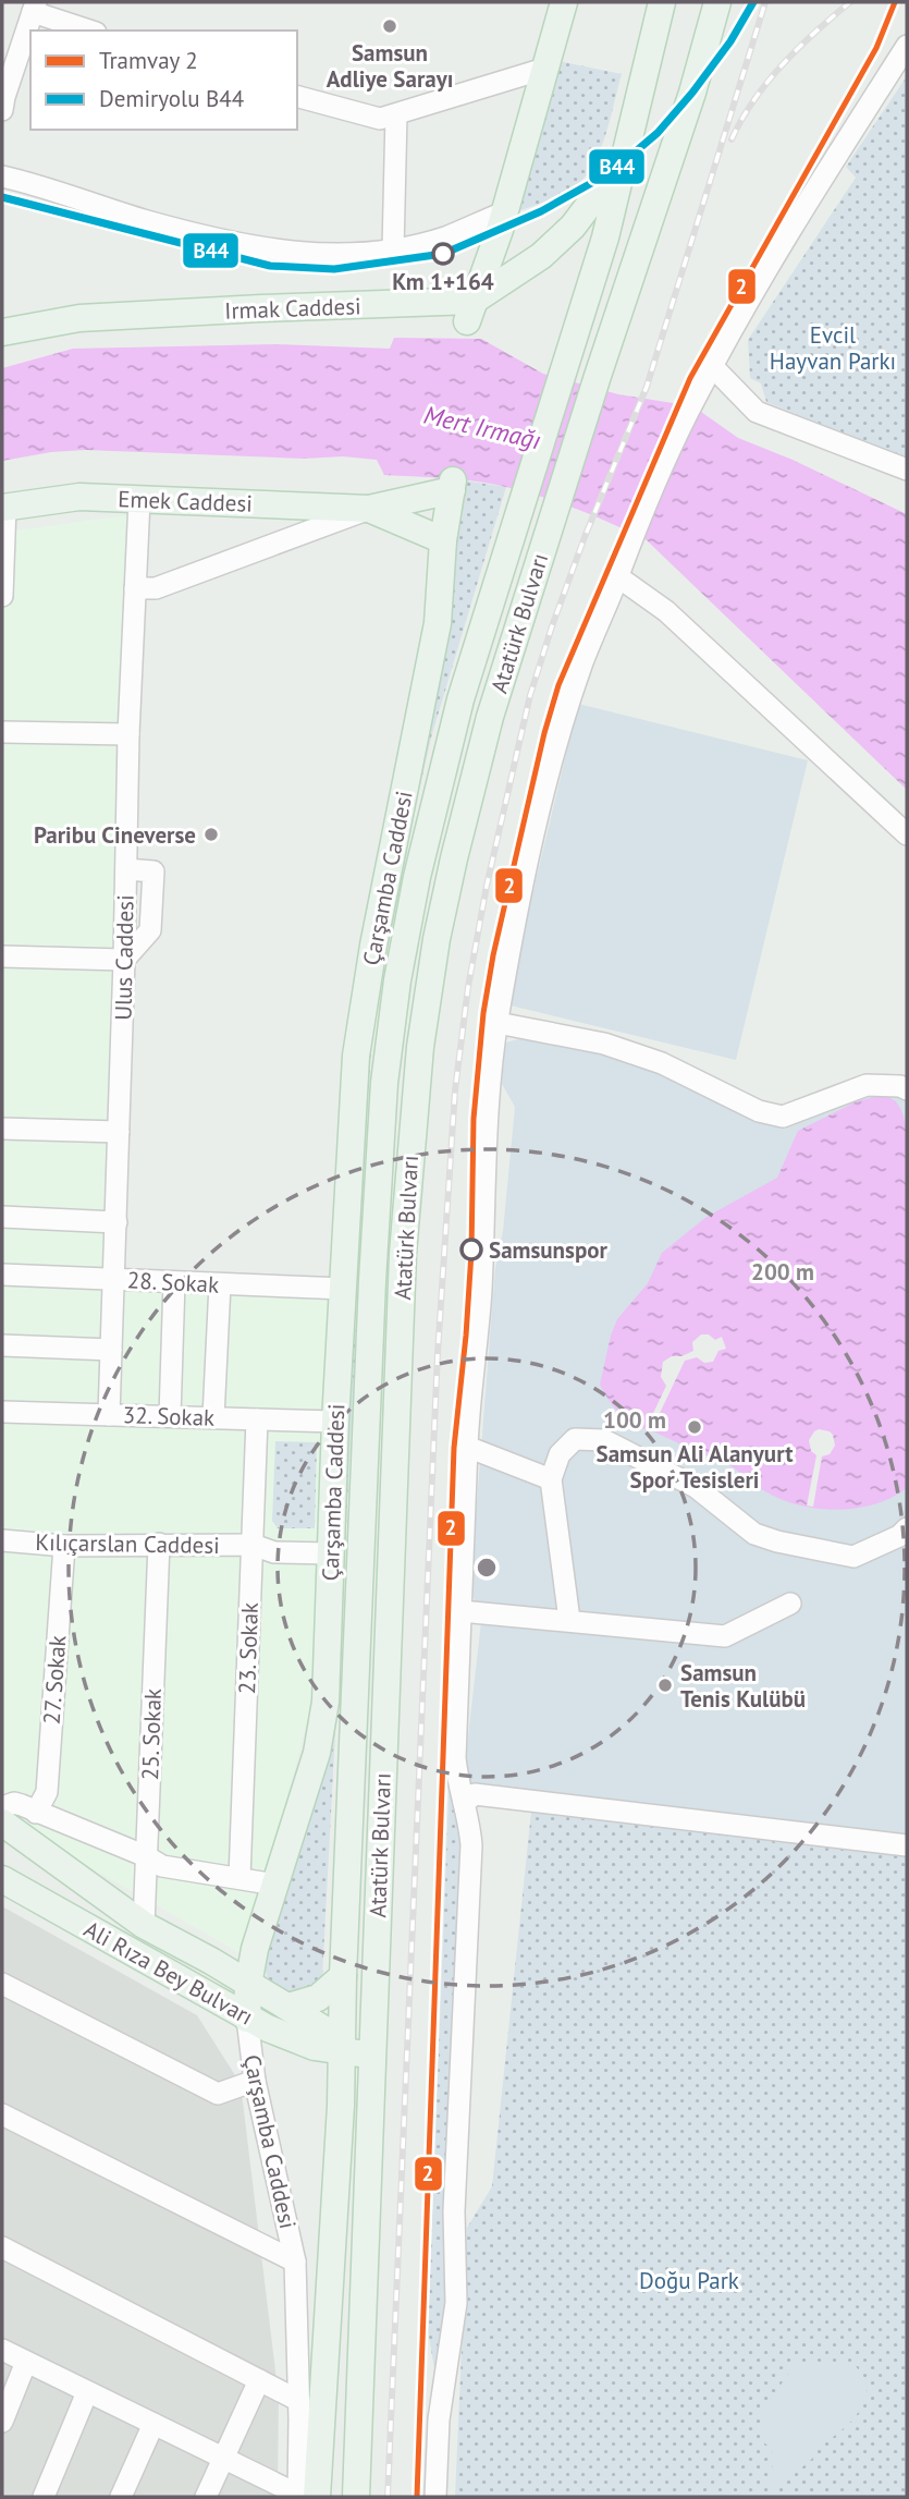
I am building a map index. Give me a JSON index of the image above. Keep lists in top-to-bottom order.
{
  "streets": {
    "main road": [
      "Irmak Caddesi",
      "Emek Caddesi",
      "Atatürk Bulvarı",
      "Çarşamba Caddesi",
      "Ali Rıza Bey Bulvarı"
    ],
    "street": [
      "Ulus Caddesi",
      "28. Sokak",
      "32. Sokak",
      "Kılıçarslan Caddesi",
      "23. Sokak",
      "27. Sokak",
      "25. Sokak"
    ]
  },
  "crossings": [
    ["Emek Caddesi", "Çarşamba Caddesi"],
    ["Emek Caddesi", "Ulus Caddesi"],
    ["Atatürk Bulvarı", "Çarşamba Caddesi"],
    ["Atatürk Bulvarı", "Ali Rıza Bey Bulvarı"],
    ["Çarşamba Caddesi", "28. Sokak"],
    ["Çarşamba Caddesi", "32. Sokak"],
    ["Çarşamba Caddesi", "Kılıçarslan Caddesi"],
    ["Çarşamba Caddesi", "Ali Rıza Bey Bulvarı"],
    ["Ulus Caddesi", "28. Sokak"],
    ["Ulus Caddesi", "32. Sokak"],
    ["32. Sokak", "23. Sokak"],
    ["Kılıçarslan Caddesi", "23. Sokak"],
    ["Kılıçarslan Caddesi", "27. Sokak"],
    ["Kılıçarslan Caddesi", "25. Sokak"],
    ["25. Sokak", "Ali Rıza Bey Bulvarı"]
  ],
  "water": ["Mert Irmağı"],
  "parks": ["Evcil Hayvan Parkı", "Doğu Park"],
  "places": [
    "Samsun Adliye Sarayı",
    "Km 1+164",
    "Paribu Cineverse",
    "Samsunspor",
    "Samsun Ali Alanyurt Spor Tesisleri",
    "Samsun Tenis Kulübü"
  ],
  "lines": ["tram line 2", "rail line B44"],
  "legend": ["Tramvay 2", "Demiryolu B44"],
  "rings": ["200 m", "100 m"]
}
